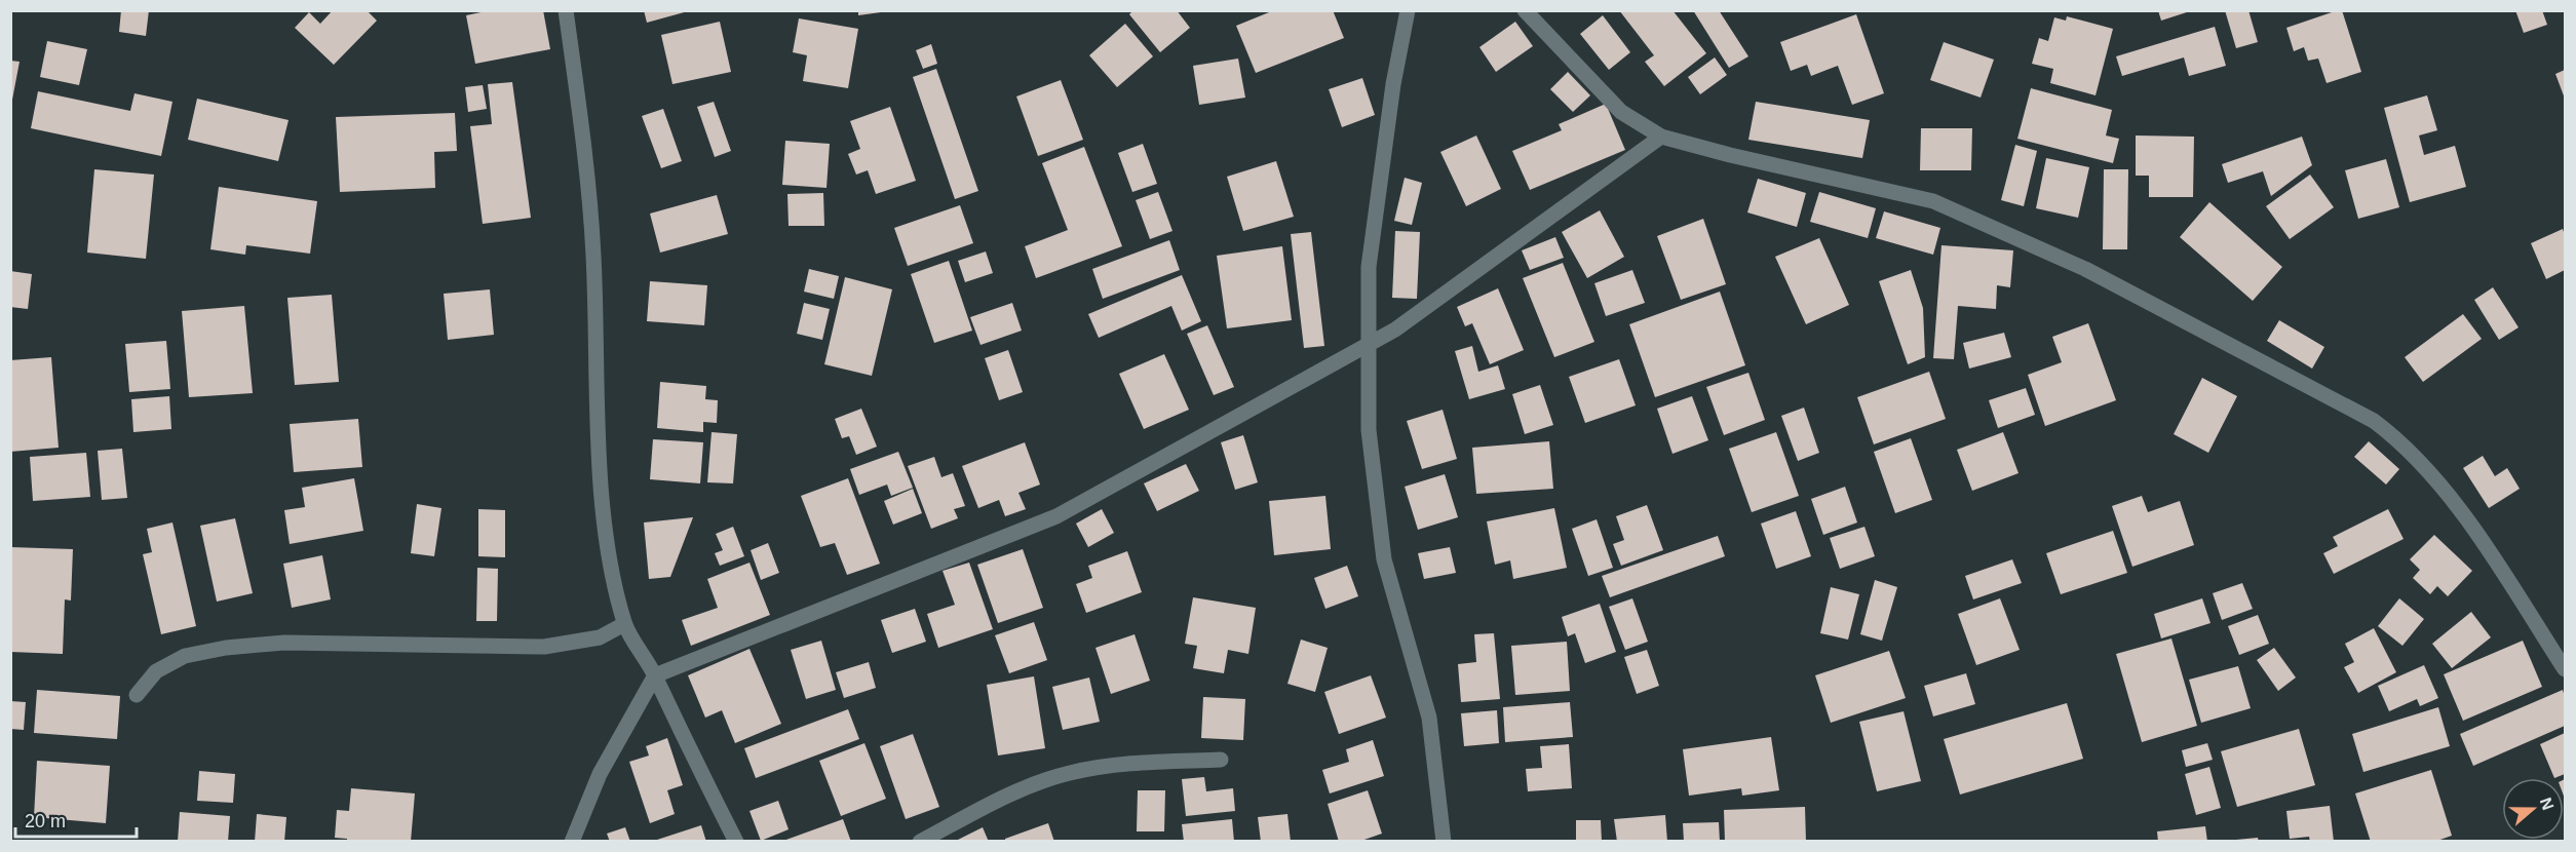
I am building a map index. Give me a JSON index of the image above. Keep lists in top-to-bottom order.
{
  "scale_bar": "20 m",
  "north": "right"
}
